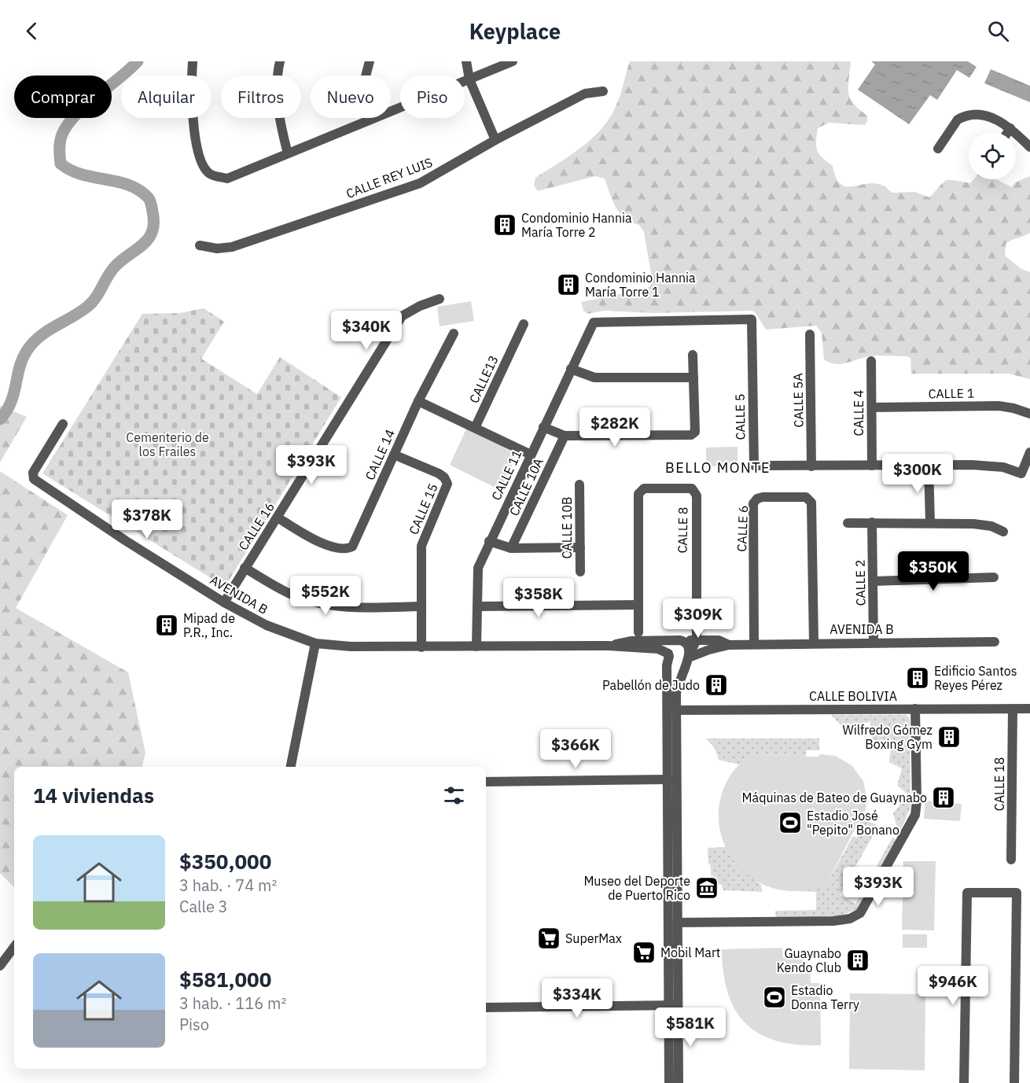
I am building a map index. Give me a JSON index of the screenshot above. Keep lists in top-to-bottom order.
{
  "streets": {
    "street": [
      "CALLE REY LUIS",
      "CALLE13",
      "CALLE 1",
      "CALLE 5A",
      "CALLE 4",
      "CALLE 5",
      "CALLE 14",
      "CALLE 11",
      "CALLE 10A",
      "CALLE 15",
      "CALLE 16",
      "CALLE 10B",
      "CALLE 6",
      "CALLE 8",
      "CALLE 2",
      "AVENIDA B",
      "CALLE BOLIVIA",
      "CALLE 18"
    ]
  },
  "crossings": [
    ["CALLE 1", "CALLE 4"],
    ["CALLE 5A", "CALLE 5"],
    ["CALLE 4", "CALLE 5"],
    ["CALLE 5", "CALLE 11"],
    ["CALLE 14", "CALLE 15"],
    ["CALLE 14", "CALLE 16"],
    ["CALLE 11", "AVENIDA B"],
    ["CALLE 15", "AVENIDA B"],
    ["CALLE 16", "AVENIDA B"],
    ["CALLE 6", "AVENIDA B"],
    ["CALLE 8", "AVENIDA B"],
    ["CALLE 8", "CALLE BOLIVIA"],
    ["CALLE 2", "AVENIDA B"],
    ["CALLE BOLIVIA", "CALLE 18"]
  ],
  "districts": ["BELLO MONTE"],
  "parks": ["Cementerio de los Frailes"],
  "places": {
    "building": [
      "Condominio Hannia María Torre 2",
      "Condominio Hannia María Torre 1",
      "Mipad de P.R., Inc.",
      "Edificio Santos Reyes Pérez",
      "Pabellón de Judo",
      "Wilfredo Gómez Boxing Gym",
      "Máquinas de Bateo de Guaynabo",
      "Guaynabo Kendo Club"
    ],
    "sports": ["Estadio José \"Pepito\" Bonano", "Estadio Donna Terry"],
    "museum": ["Museo del Deporte de Puerto Rico"],
    "supermarket": ["SuperMax", "Mobil Mart"]
  },
  "page": {
    "header": "Keyplace",
    "chip": [
      "Comprar",
      "Alquilar",
      "Filtros",
      "Nuevo",
      "Piso"
    ],
    "price": [
      "$340K",
      "$282K",
      "$393K",
      "$300K",
      "$378K",
      "$350K",
      "$552K",
      "$358K",
      "$309K",
      "$366K",
      "$393K",
      "$946K",
      "$334K",
      "$581K"
    ],
    "heading": "14 viviendas",
    "list": [
      {
        "name": "$350,000",
        "note": "3 hab. · 74 m² · Calle 3"
      },
      {
        "name": "$581,000",
        "note": "3 hab. · 116 m² · Piso"
      }
    ]
  }
}
